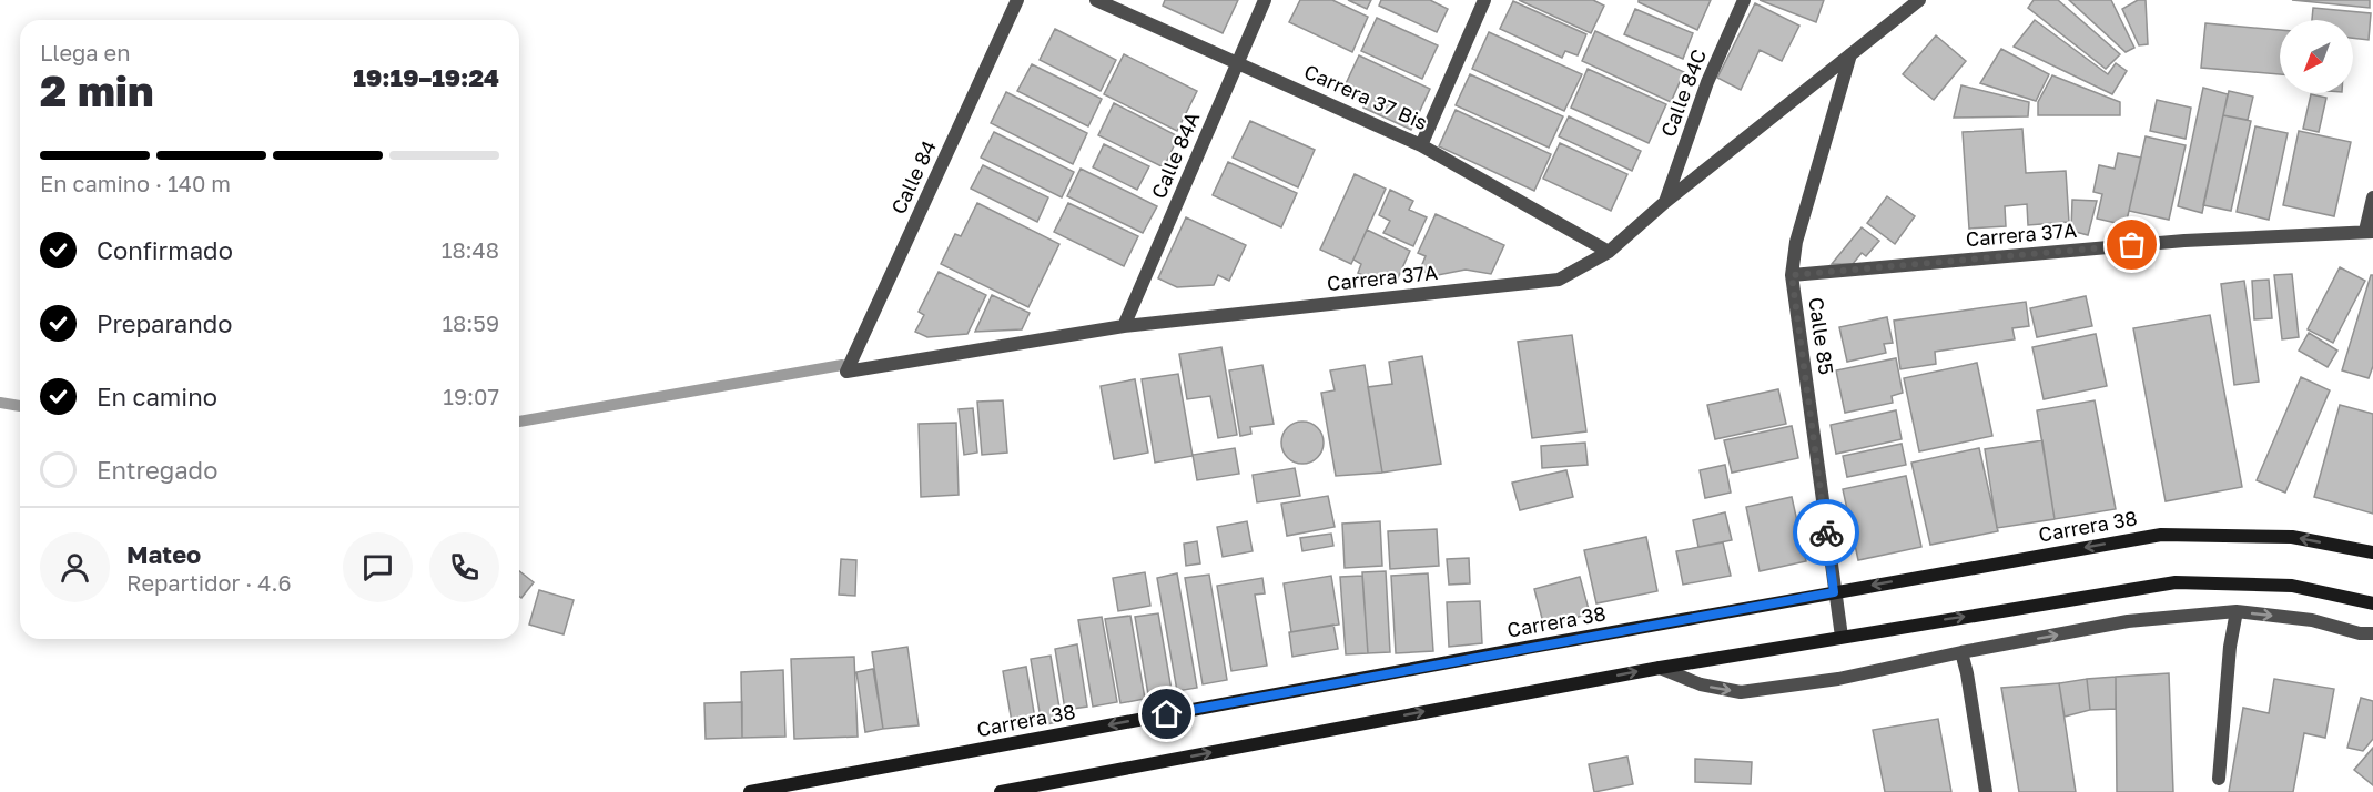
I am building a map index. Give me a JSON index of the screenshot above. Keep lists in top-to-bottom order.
{
  "streets": {
    "main road": ["Carrera 38"],
    "street": [
      "Calle 84C",
      "Carrera 37 Bis",
      "Calle 84A",
      "Calle 84",
      "Carrera 37A",
      "Calle 85"
    ]
  },
  "crossings": [
    ["Calle 84C", "Carrera 37A"],
    ["Carrera 37 Bis", "Calle 84A"],
    ["Carrera 37 Bis", "Carrera 37A"],
    ["Calle 84A", "Carrera 37A"],
    ["Calle 84", "Carrera 37A"],
    ["Carrera 37A", "Calle 85"],
    ["Calle 85", "Carrera 38"]
  ],
  "north": "bottom left",
  "page": {
    "heading": ["2 min", "Llega en", "19:19–19:24"],
    "panel": ["Mateo", "Repartidor · 4.6"],
    "bar": "En camino · 140 m",
    "list": [
      ["Confirmado", "18:48"],
      ["Preparando", "18:59"],
      ["En camino", "19:07"],
      "Entregado"
    ]
  }
}
